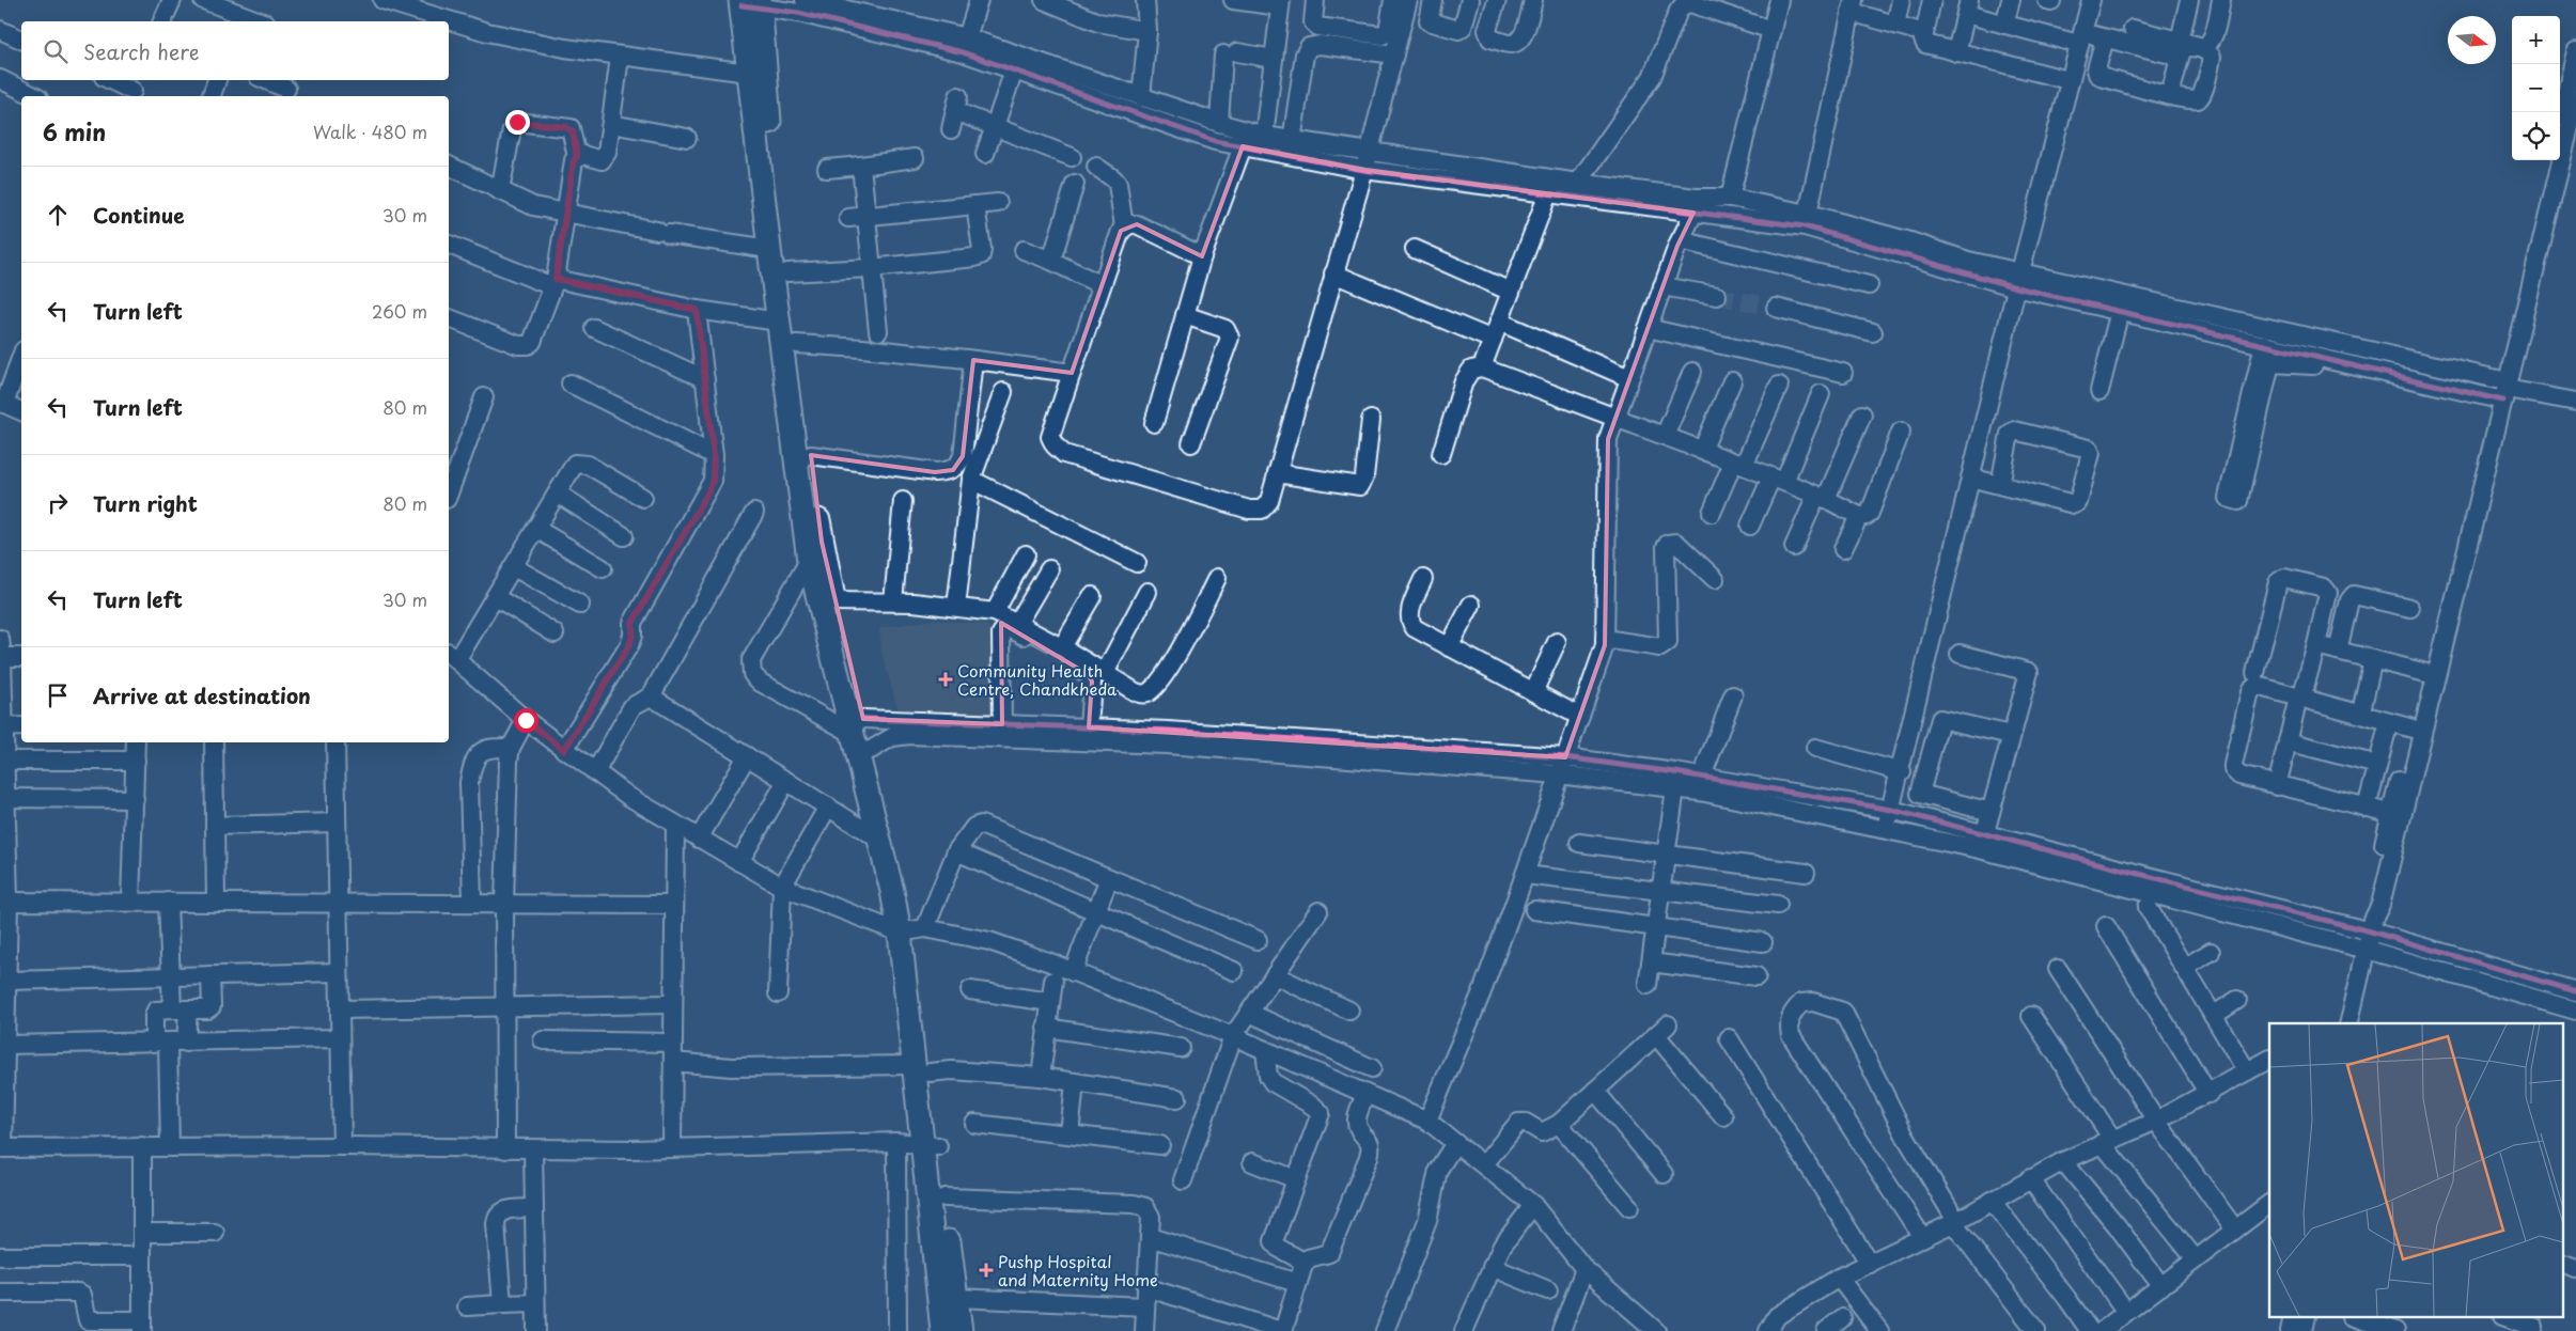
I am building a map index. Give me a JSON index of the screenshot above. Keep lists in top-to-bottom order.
{
  "places": {
    "health": ["Community Health Centre, Chandkheda", "Pushp Hospital and Maternity Home"]
  },
  "north": "right",
  "page": {
    "map_buttons": ["+", "−"],
    "search": "Search here",
    "heading": ["6 min", "Walk · 480 m"],
    "list": [
      ["Continue", "30 m"],
      ["Turn left", "260 m"],
      ["Turn left", "80 m"],
      ["Turn right", "80 m"],
      ["Turn left", "30 m"],
      "Arrive at destination"
    ]
  }
}
